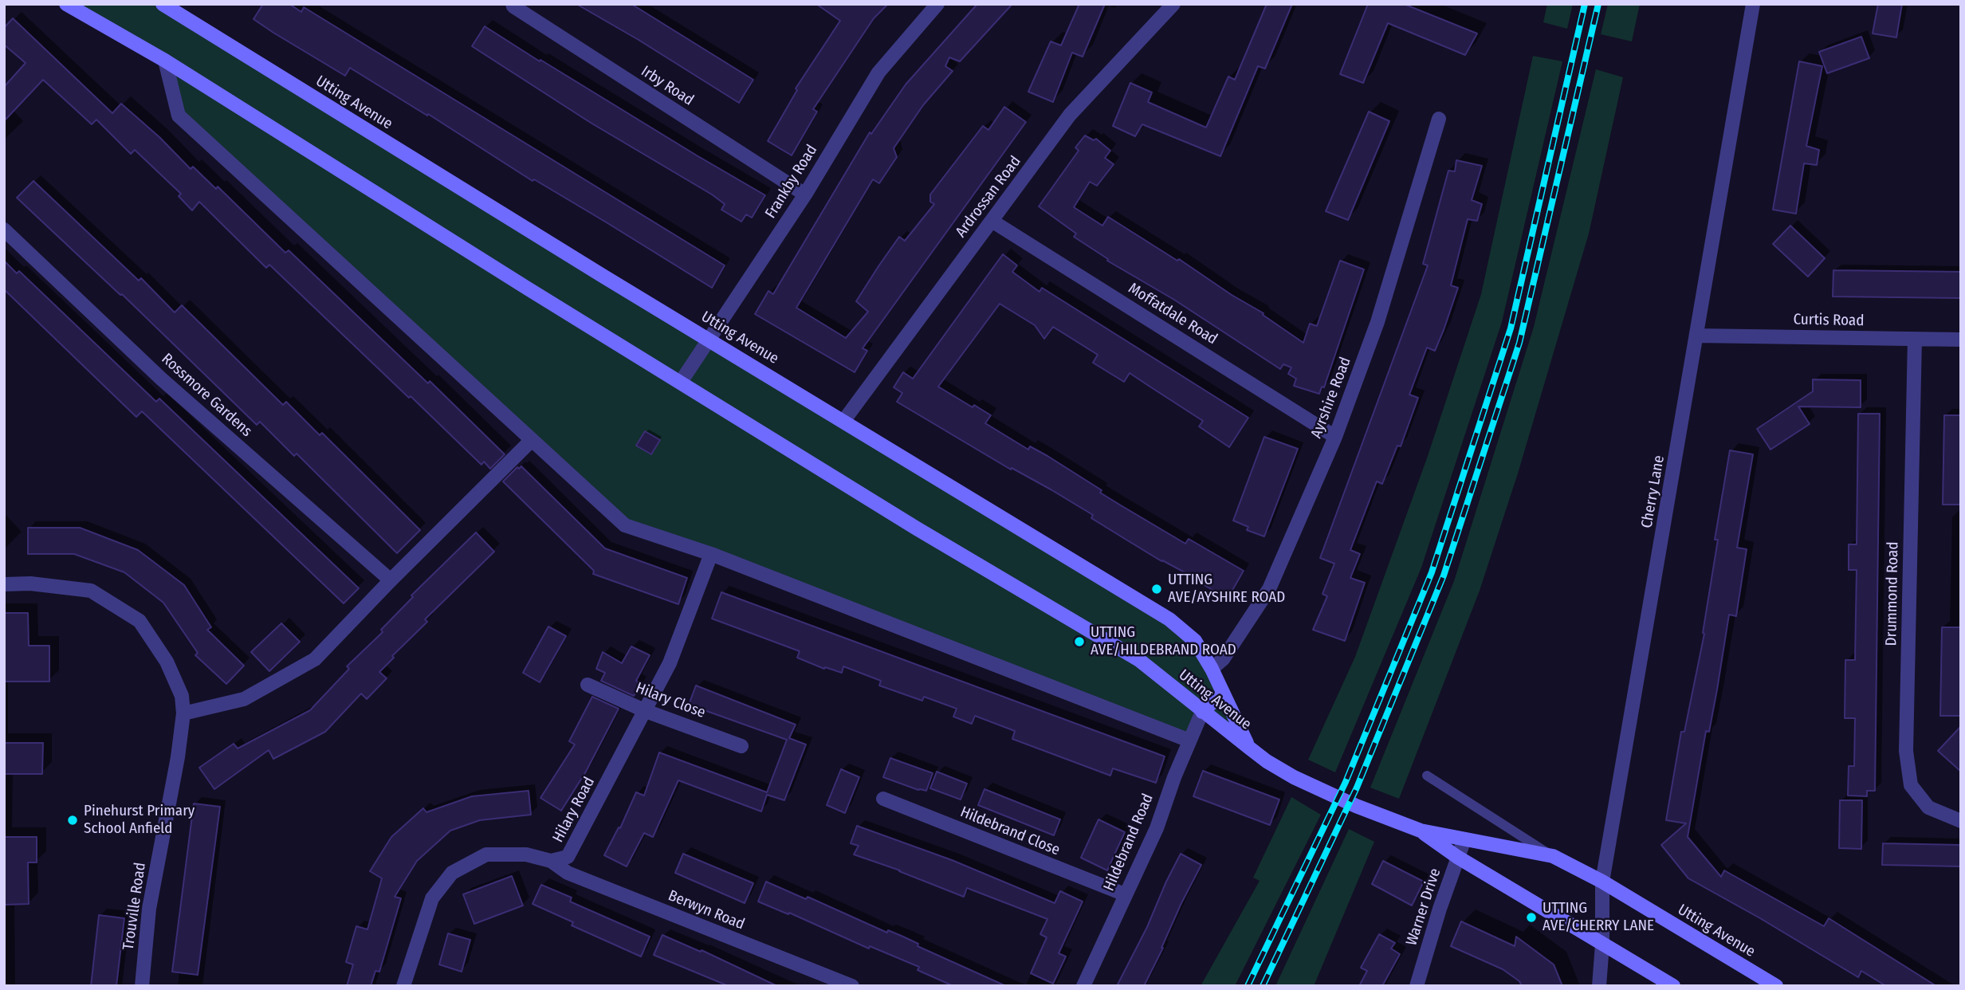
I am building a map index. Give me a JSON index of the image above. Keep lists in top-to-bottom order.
{
  "streets": {
    "street": [
      "Irby Road",
      "Utting Avenue",
      "Frankby Road",
      "Ardrossan Road",
      "Moffatdale Road",
      "Curtis Road",
      "Rossmore Gardens",
      "Ayrshire Road",
      "Cherry Lane",
      "Drummond Road",
      "Hilary Close",
      "Hilary Road",
      "Hildebrand Close",
      "Hildebrand Road",
      "Trouville Road",
      "Warner Drive",
      "Berwyn Road"
    ]
  },
  "crossings": [
    ["Irby Road", "Frankby Road"],
    ["Utting Avenue", "Frankby Road"],
    ["Utting Avenue", "Ardrossan Road"],
    ["Utting Avenue", "Ayrshire Road"],
    ["Utting Avenue", "Cherry Lane"],
    ["Utting Avenue", "Hildebrand Road"],
    ["Utting Avenue", "Warner Drive"],
    ["Ardrossan Road", "Moffatdale Road"],
    ["Moffatdale Road", "Ayrshire Road"],
    ["Curtis Road", "Cherry Lane"],
    ["Curtis Road", "Drummond Road"],
    ["Hilary Close", "Hilary Road"],
    ["Hilary Road", "Berwyn Road"],
    ["Hildebrand Close", "Hildebrand Road"]
  ],
  "places": [
    "UTTING AVE/AYSHIRE ROAD",
    "UTTING AVE/HILDEBRAND ROAD",
    "Pinehurst Primary School Anfield",
    "UTTING AVE/CHERRY LANE"
  ]
}
